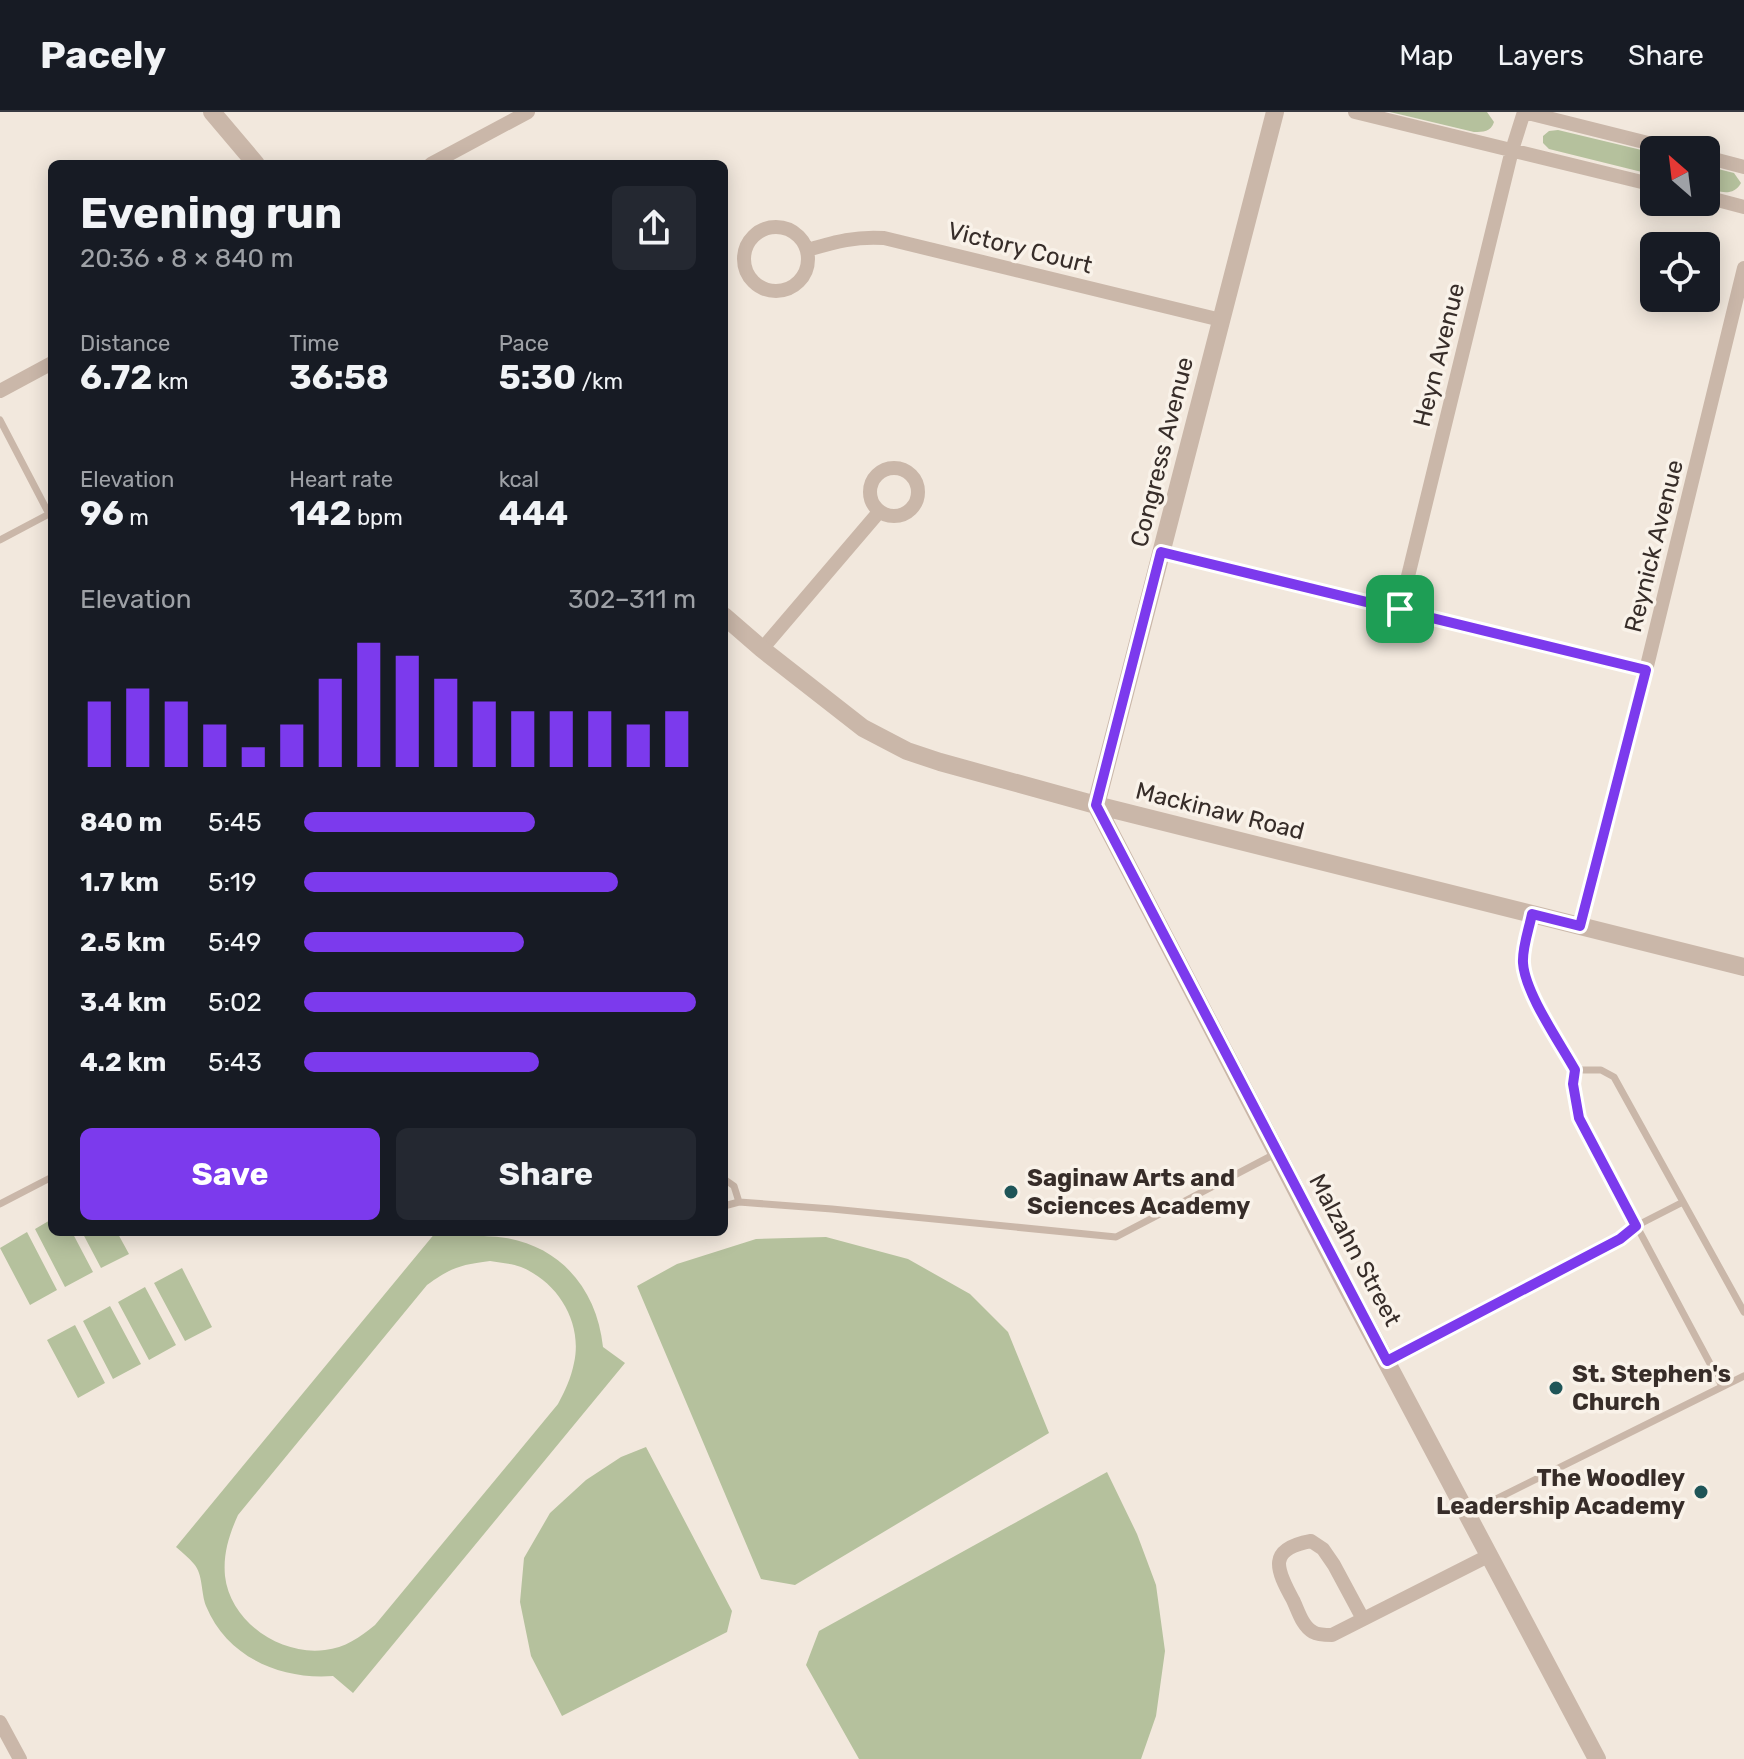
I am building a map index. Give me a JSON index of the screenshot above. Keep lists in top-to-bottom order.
{
  "streets": {
    "street": [
      "Victory Court",
      "Heyn Avenue",
      "Congress Avenue",
      "Reynick Avenue",
      "Mackinaw Road",
      "Malzahn Street"
    ]
  },
  "crossings": [
    ["Victory Court", "Congress Avenue"],
    ["Congress Avenue", "Mackinaw Road"],
    ["Congress Avenue", "Malzahn Street"],
    ["Reynick Avenue", "Mackinaw Road"],
    ["Mackinaw Road", "Malzahn Street"]
  ],
  "places": ["Saginaw Arts and Sciences Academy", "St. Stephen's Church", "The Woodley Leadership Academy"],
  "north": "top left",
  "page": {
    "header": "Pacely",
    "nav": ["Map", "Layers", "Share"],
    "heading": ["Evening run", "20:36 · 8 × 840 m"],
    "stats": [
      ["Distance", "6.72 km"],
      ["Time", "36:58"],
      ["Pace", "5:30 /km"],
      ["Elevation", "96 m"],
      ["Heart rate", "142 bpm"],
      ["kcal", "444"]
    ],
    "chart": ["Elevation", "302–311 m"],
    "list": [
      {
        "name": "840 m",
        "note": "5:45"
      },
      {
        "name": "1.7 km",
        "note": "5:19"
      },
      {
        "name": "2.5 km",
        "note": "5:49"
      },
      {
        "name": "3.4 km",
        "note": "5:02"
      },
      {
        "name": "4.2 km",
        "note": "5:43"
      }
    ],
    "buttons": ["Save", "Share"]
  }
}
